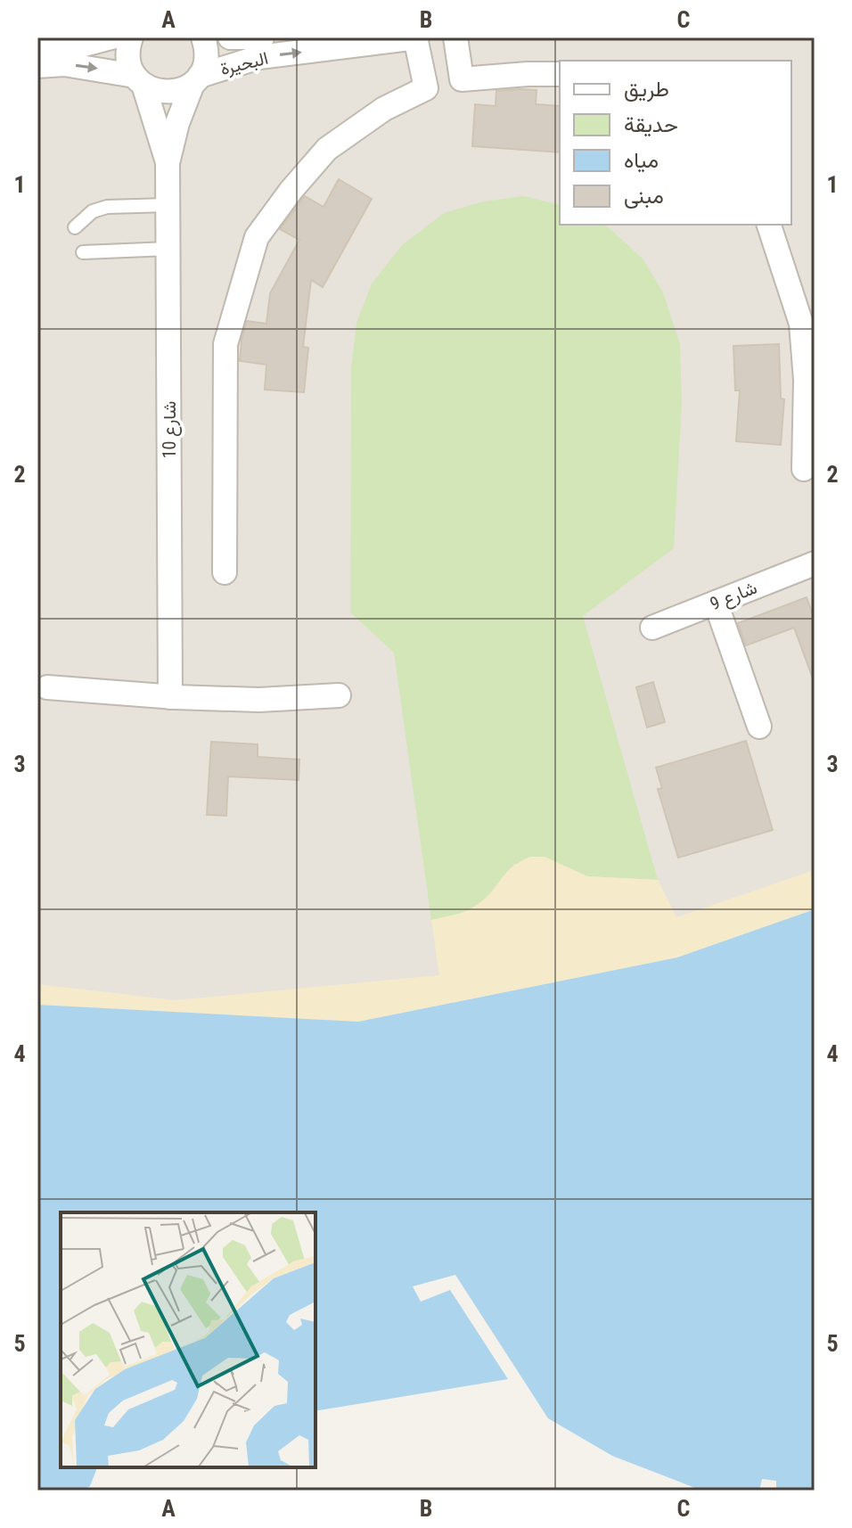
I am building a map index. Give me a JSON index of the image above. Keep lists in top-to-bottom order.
{
  "streets": {
    "street": ["البحيرة", "شارع 10", "شارع 9"]
  },
  "crossings": [
    ["البحيرة", "شارع 10"]
  ],
  "one_way": ["البحيرة"],
  "legend": [
    "طريق",
    "حديقة",
    "مياه",
    "مبنى"
  ],
  "grid": {
    "columns": ["A", "B", "C"],
    "rows": [
      "1",
      "2",
      "3",
      "4",
      "5"
    ]
  }
}
